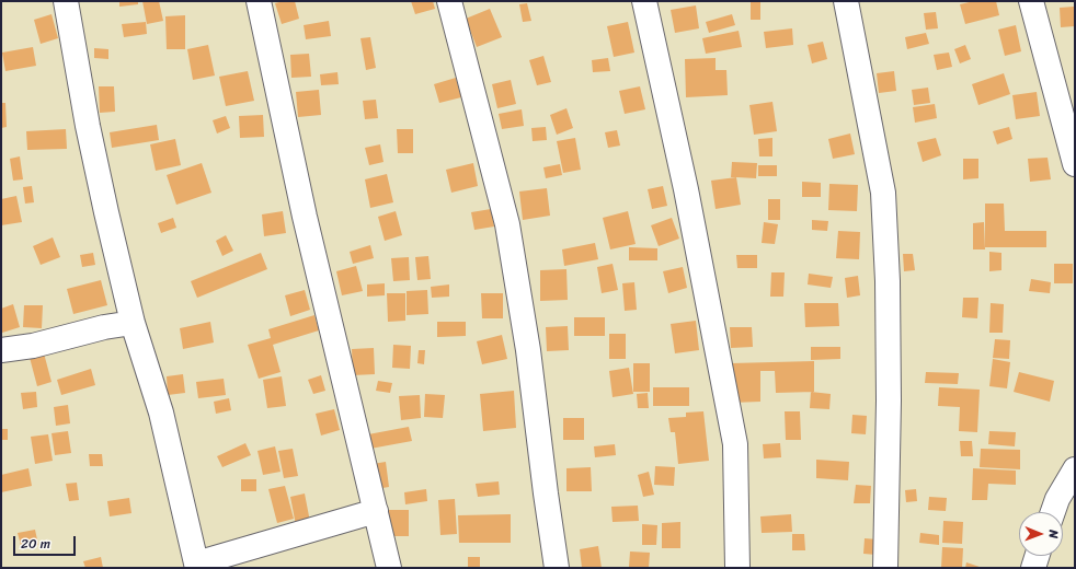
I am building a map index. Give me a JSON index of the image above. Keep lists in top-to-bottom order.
{
  "scale_bar": "20 m",
  "north": "right"
}
